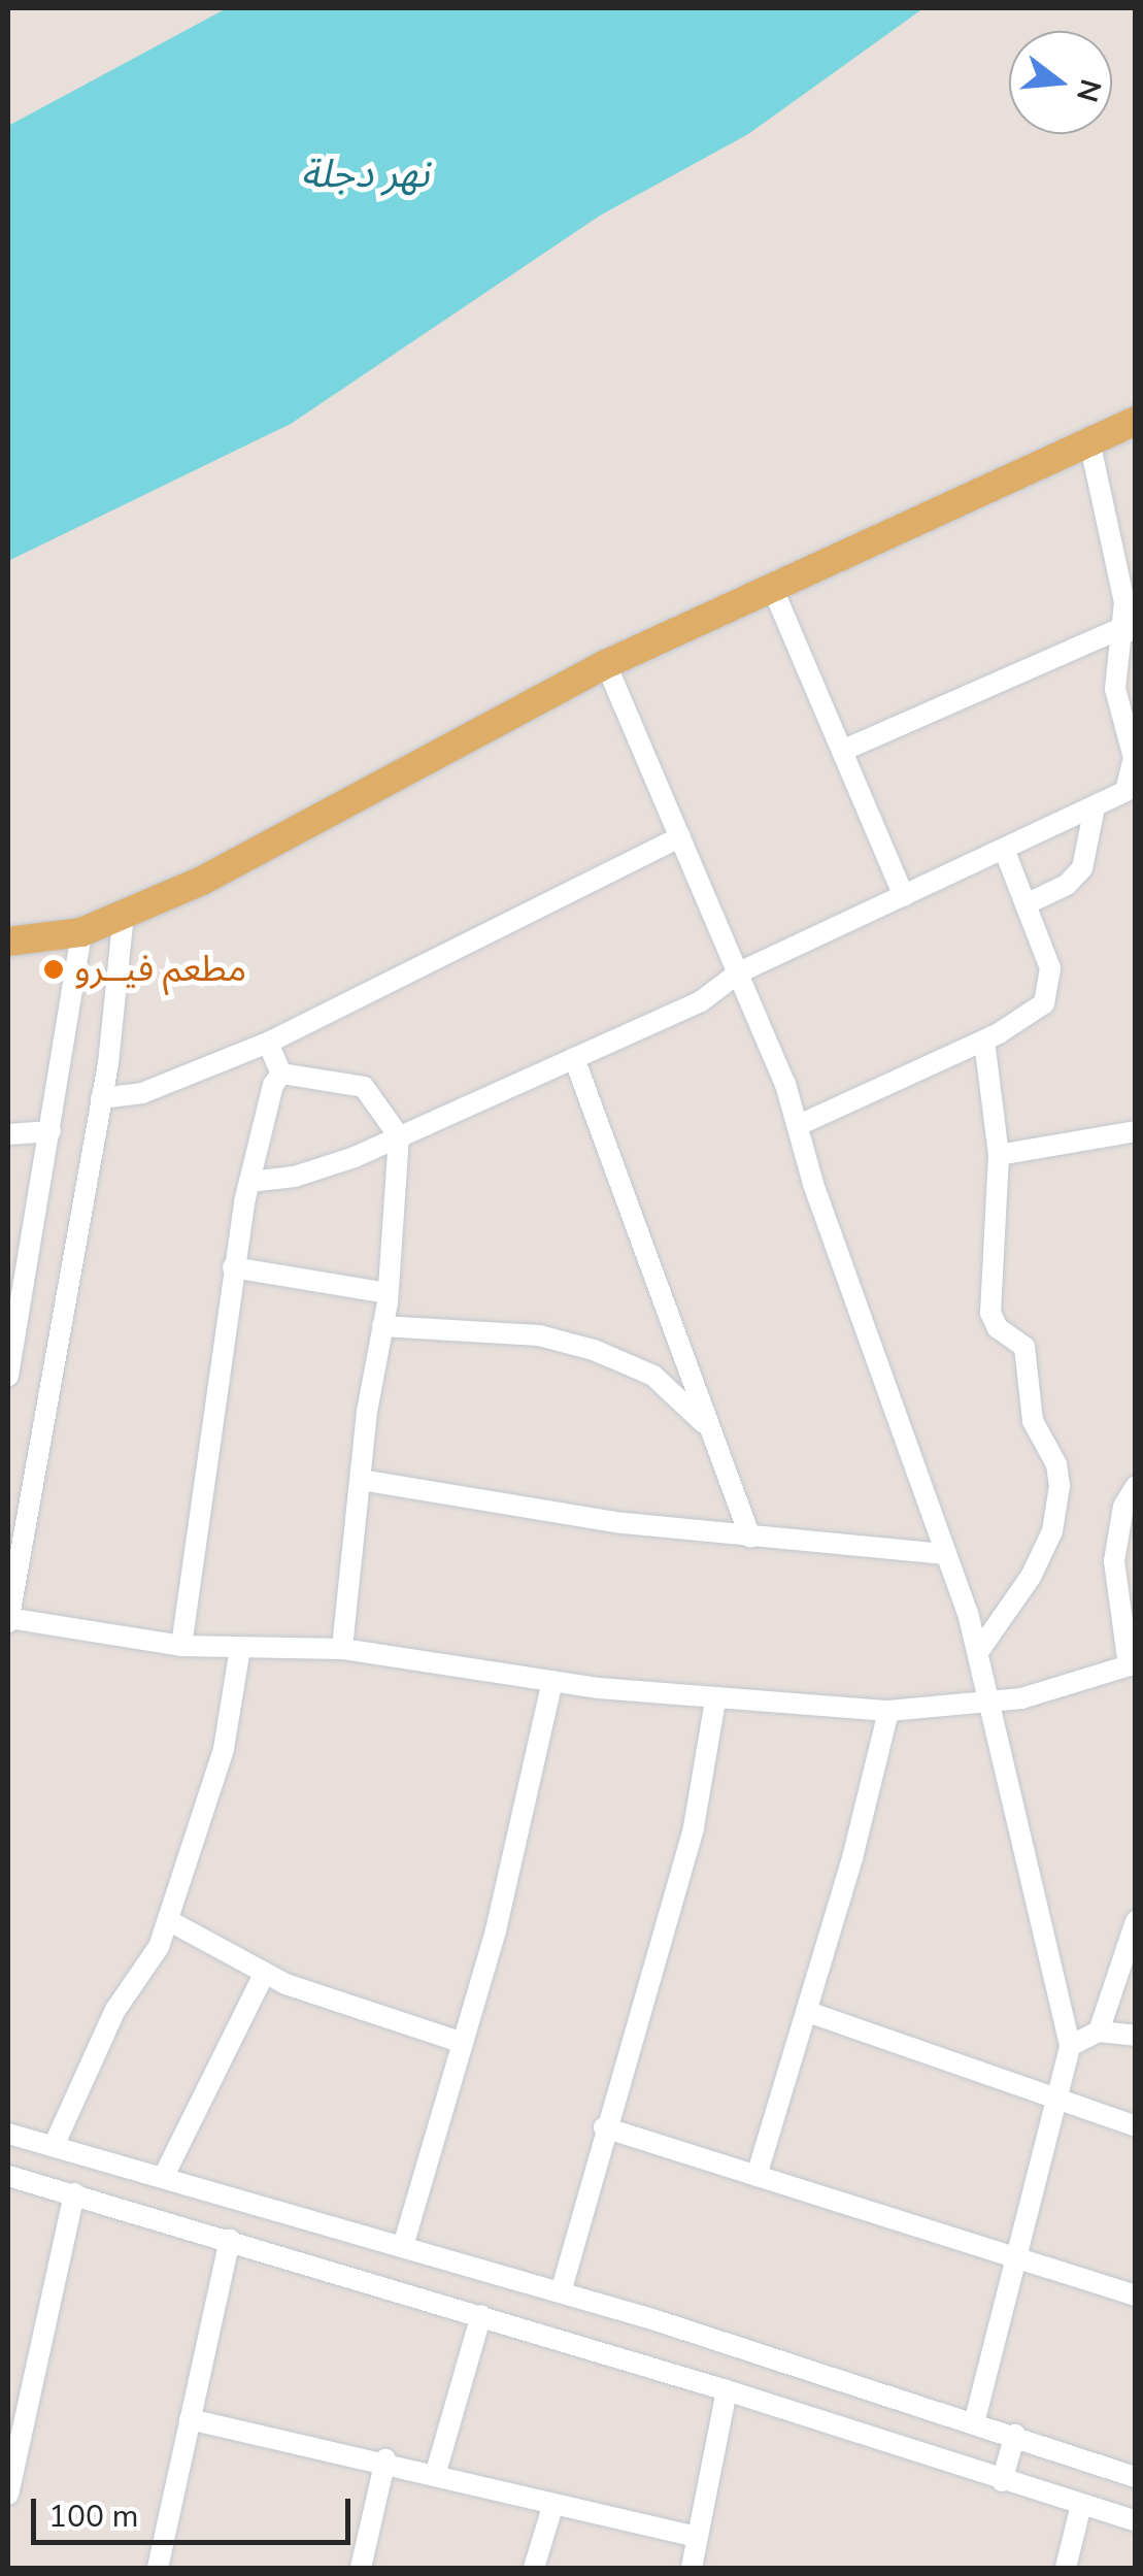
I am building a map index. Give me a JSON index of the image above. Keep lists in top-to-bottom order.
{
  "water": ["نهر دجلة"],
  "places": ["مطعم فيــرو"],
  "scale_bar": "100 m",
  "north": "right"
}
